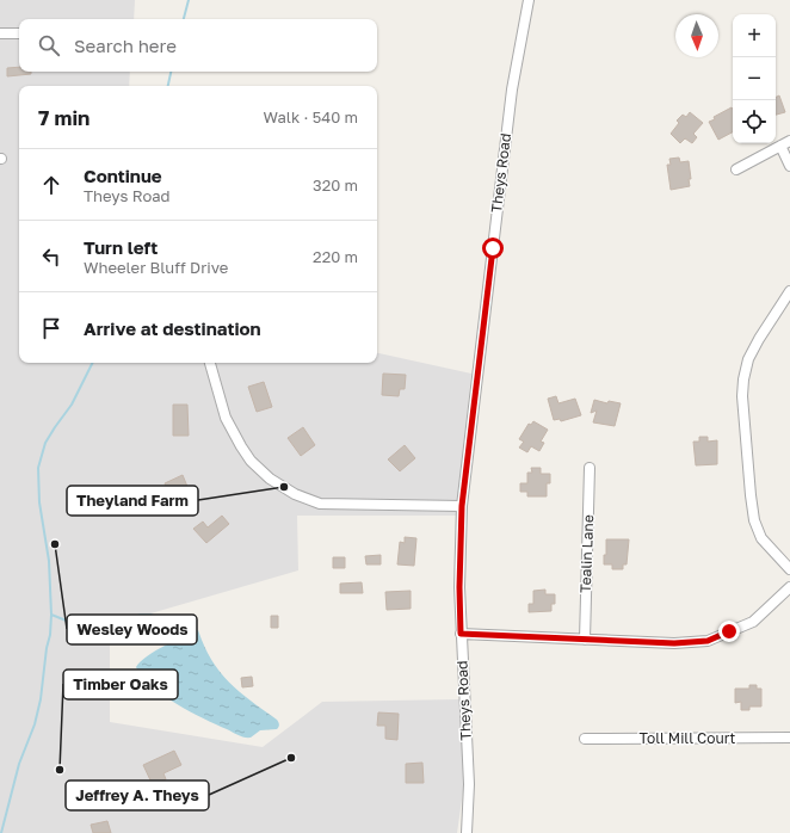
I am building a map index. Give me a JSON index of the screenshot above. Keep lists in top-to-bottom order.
{
  "streets": {
    "street": ["Theys Road", "Tealin Lane", "Toll Mill Court"]
  },
  "places": [
    "Theyland Farm",
    "Wesley Woods",
    "Jeffrey A. Theys",
    "Timber Oaks"
  ],
  "north": "bottom",
  "page": {
    "map_buttons": ["+", "−"],
    "search": "Search here",
    "heading": ["7 min", "Walk · 540 m"],
    "list": [
      ["Continue", "Theys Road", "320 m"],
      ["Turn left", "Wheeler Bluff Drive", "220 m"],
      "Arrive at destination"
    ]
  }
}
